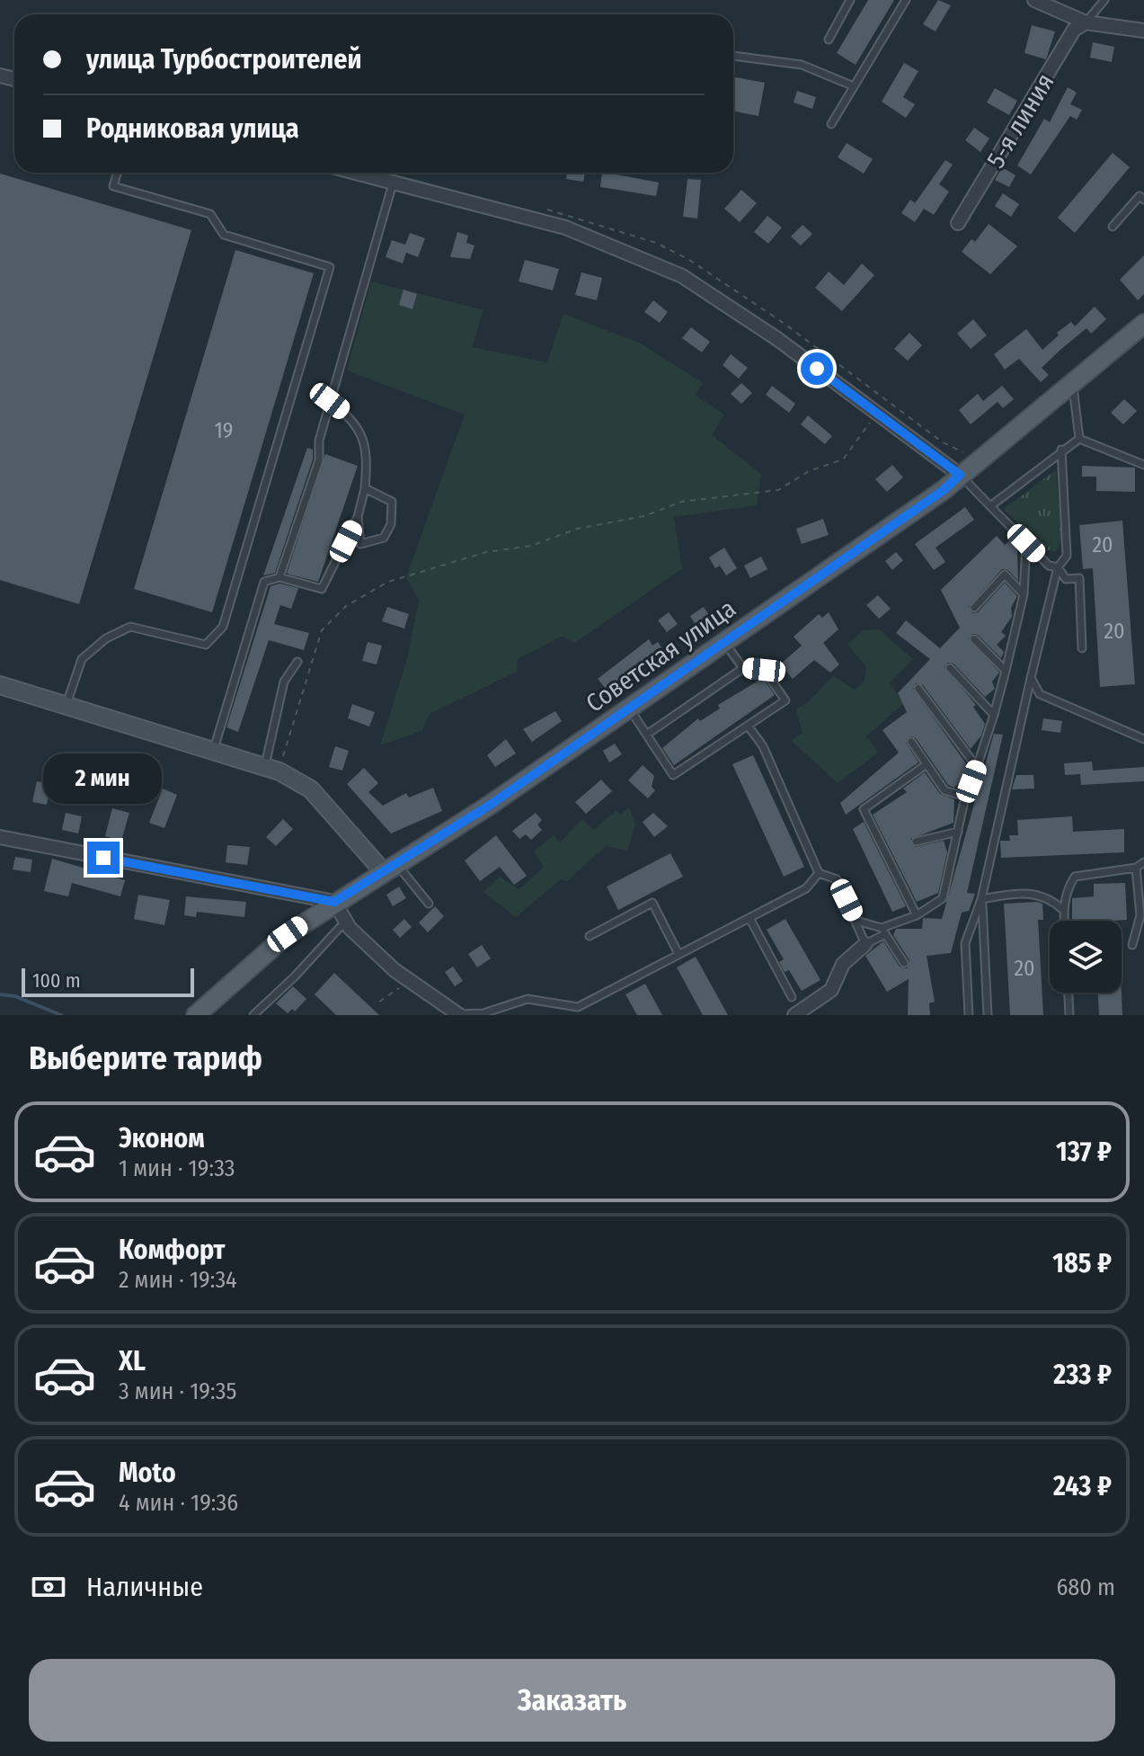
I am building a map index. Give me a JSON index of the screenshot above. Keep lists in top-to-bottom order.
{
  "streets": {
    "main road": ["Советская улица"],
    "street": ["5-я линия"]
  },
  "house_numbers": [
    "19",
    "20",
    "20",
    "20"
  ],
  "scale_bar": "100 m",
  "page": {
    "banner": ["улица Турбостроителей", "Родниковая улица"],
    "bubble": "2 мин",
    "scale": "100 m",
    "heading": "Выберите тариф",
    "list": [
      {
        "name": "Эконом",
        "note": "1 мин · 19:33",
        "value": "137 ₽"
      },
      {
        "name": "Комфорт",
        "note": "2 мин · 19:34",
        "value": "185 ₽"
      },
      {
        "name": "XL",
        "note": "3 мин · 19:35",
        "value": "233 ₽"
      },
      {
        "name": "Moto",
        "note": "4 мин · 19:36",
        "value": "243 ₽"
      }
    ],
    "pay": ["Наличные", "680 m"],
    "buttons": "Заказать"
  }
}
